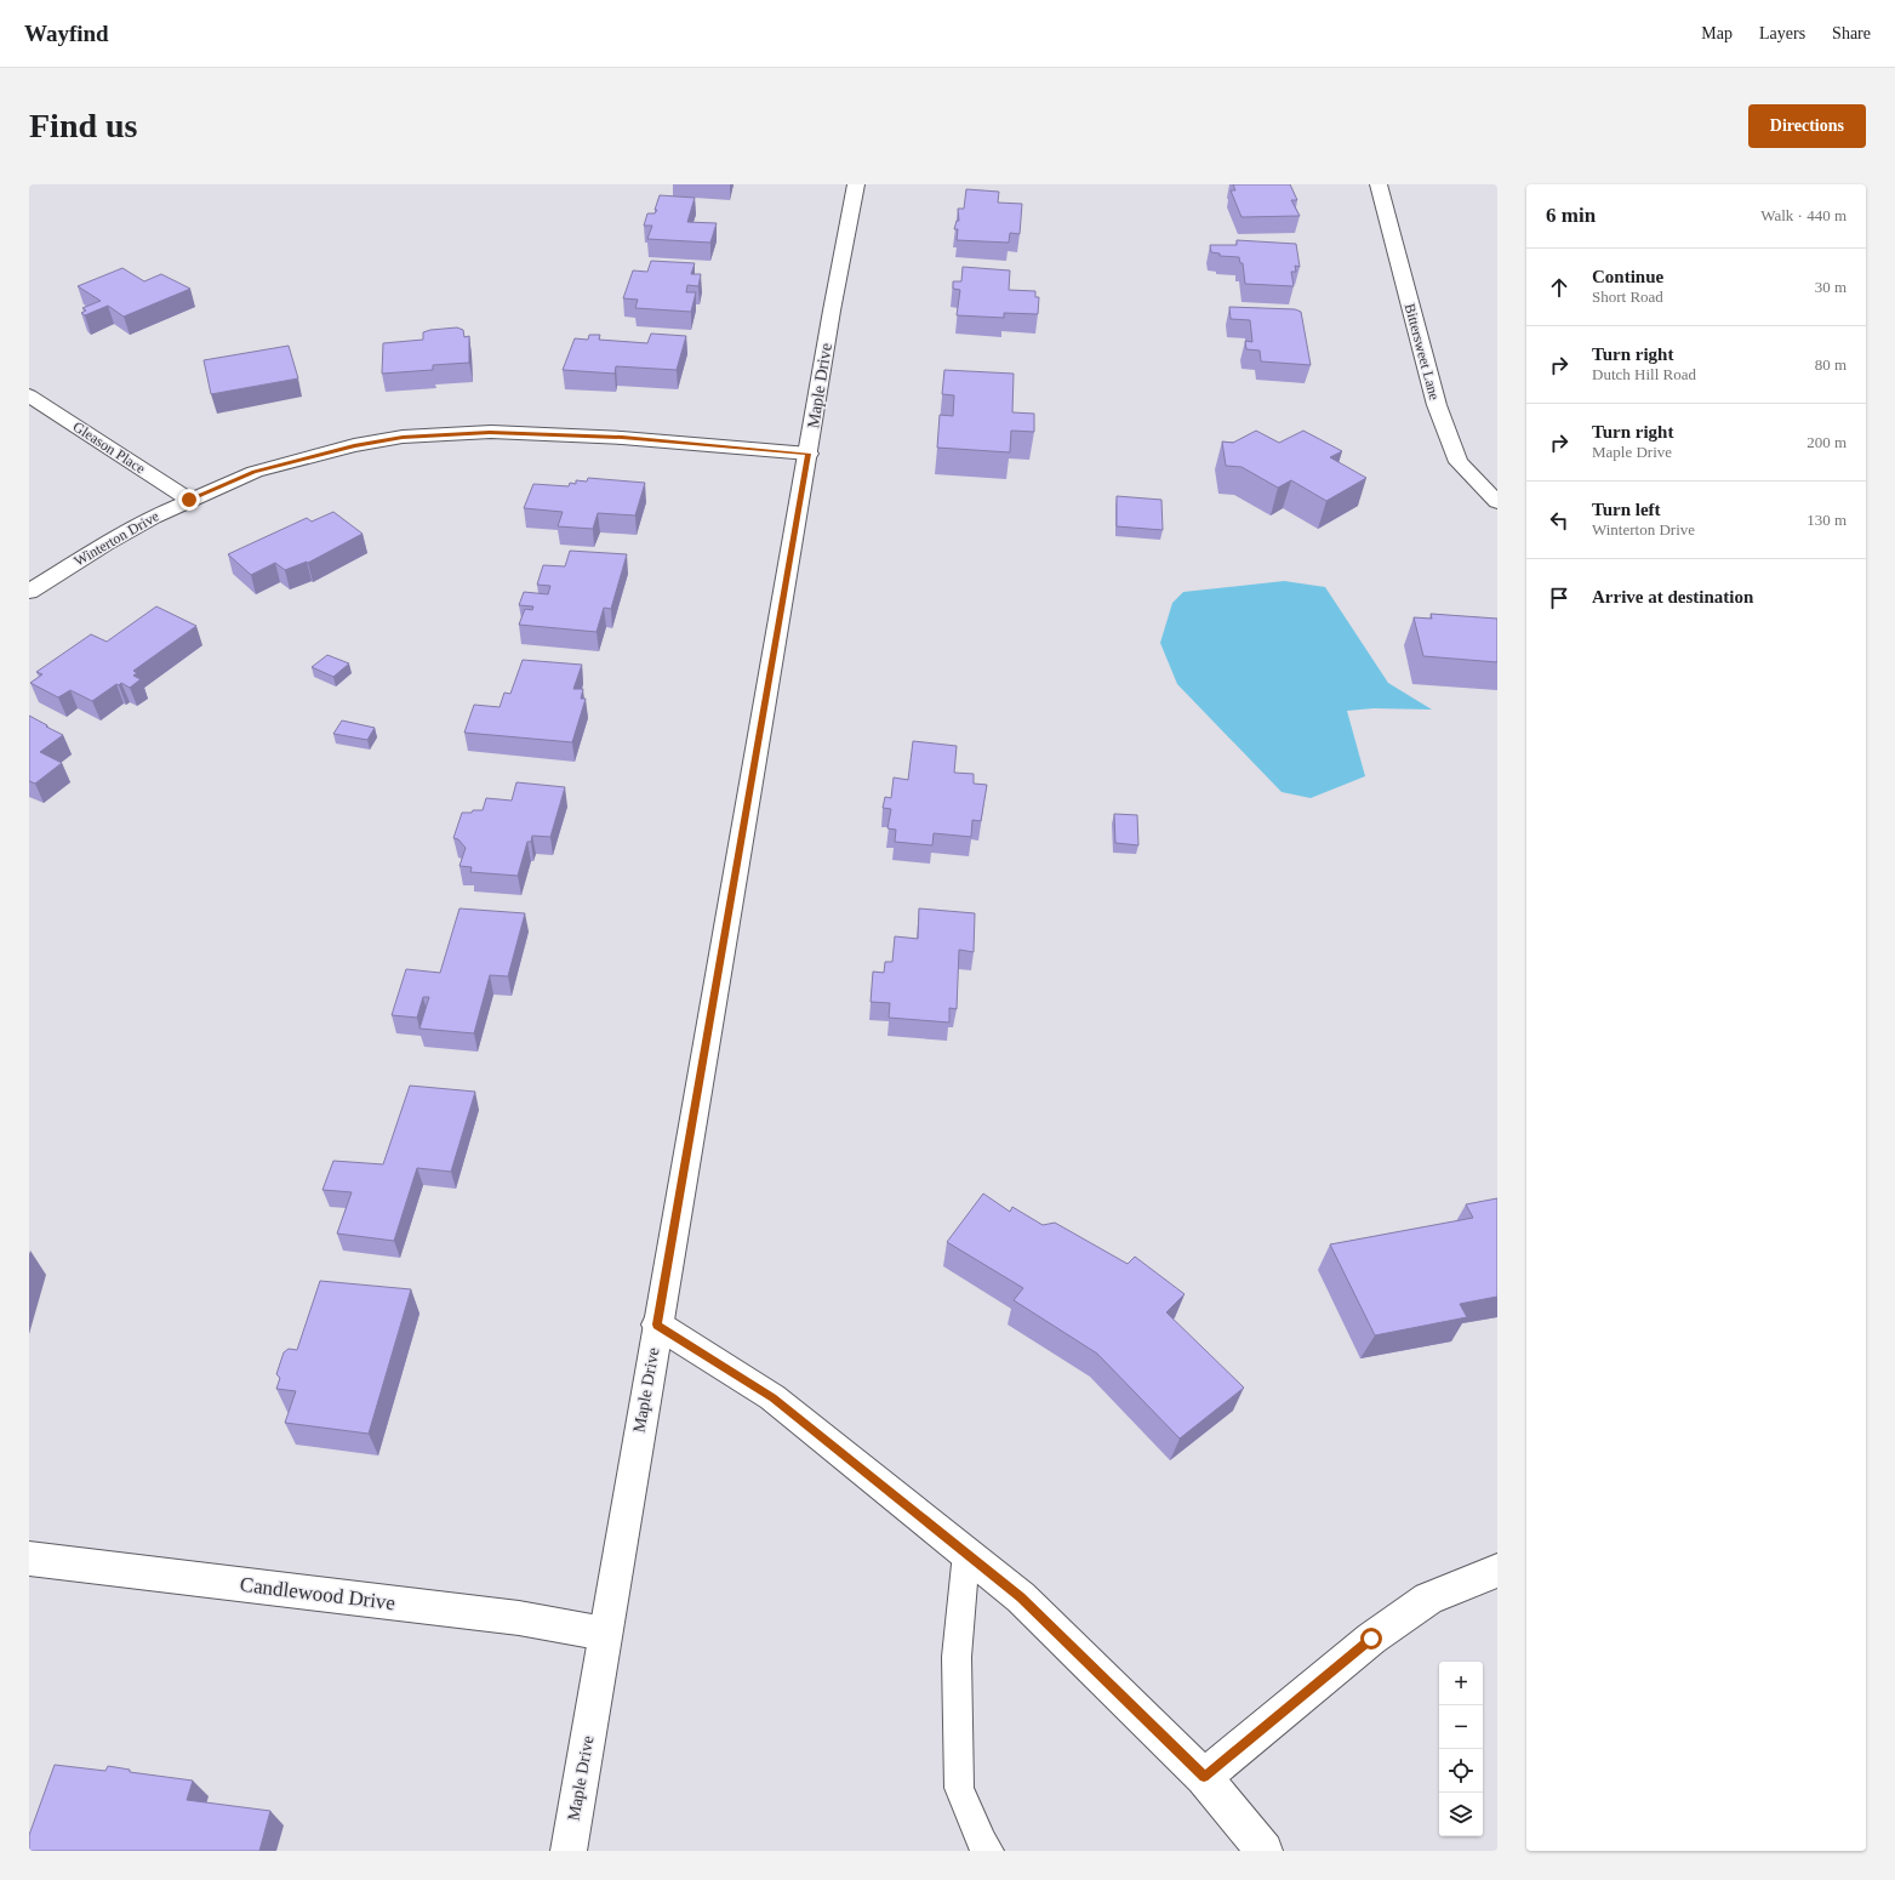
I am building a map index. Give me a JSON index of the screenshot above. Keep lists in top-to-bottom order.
{
  "streets": {
    "street": [
      "Bittersweet Lane",
      "Maple Drive",
      "Gleason Place",
      "Winterton Drive",
      "Candlewood Drive"
    ]
  },
  "crossings": [
    ["Maple Drive", "Winterton Drive"],
    ["Maple Drive", "Candlewood Drive"],
    ["Gleason Place", "Winterton Drive"]
  ],
  "page": {
    "header": "Wayfind",
    "nav": ["Map", "Layers", "Share"],
    "buttons": "Directions",
    "title": "Find us",
    "heading": ["6 min", "Walk · 440 m"],
    "list": [
      ["Continue", "Short Road", "30 m"],
      ["Turn right", "Dutch Hill Road", "80 m"],
      ["Turn right", "Maple Drive", "200 m"],
      ["Turn left", "Winterton Drive", "130 m"],
      "Arrive at destination"
    ],
    "map_buttons": ["+", "−"]
  }
}
